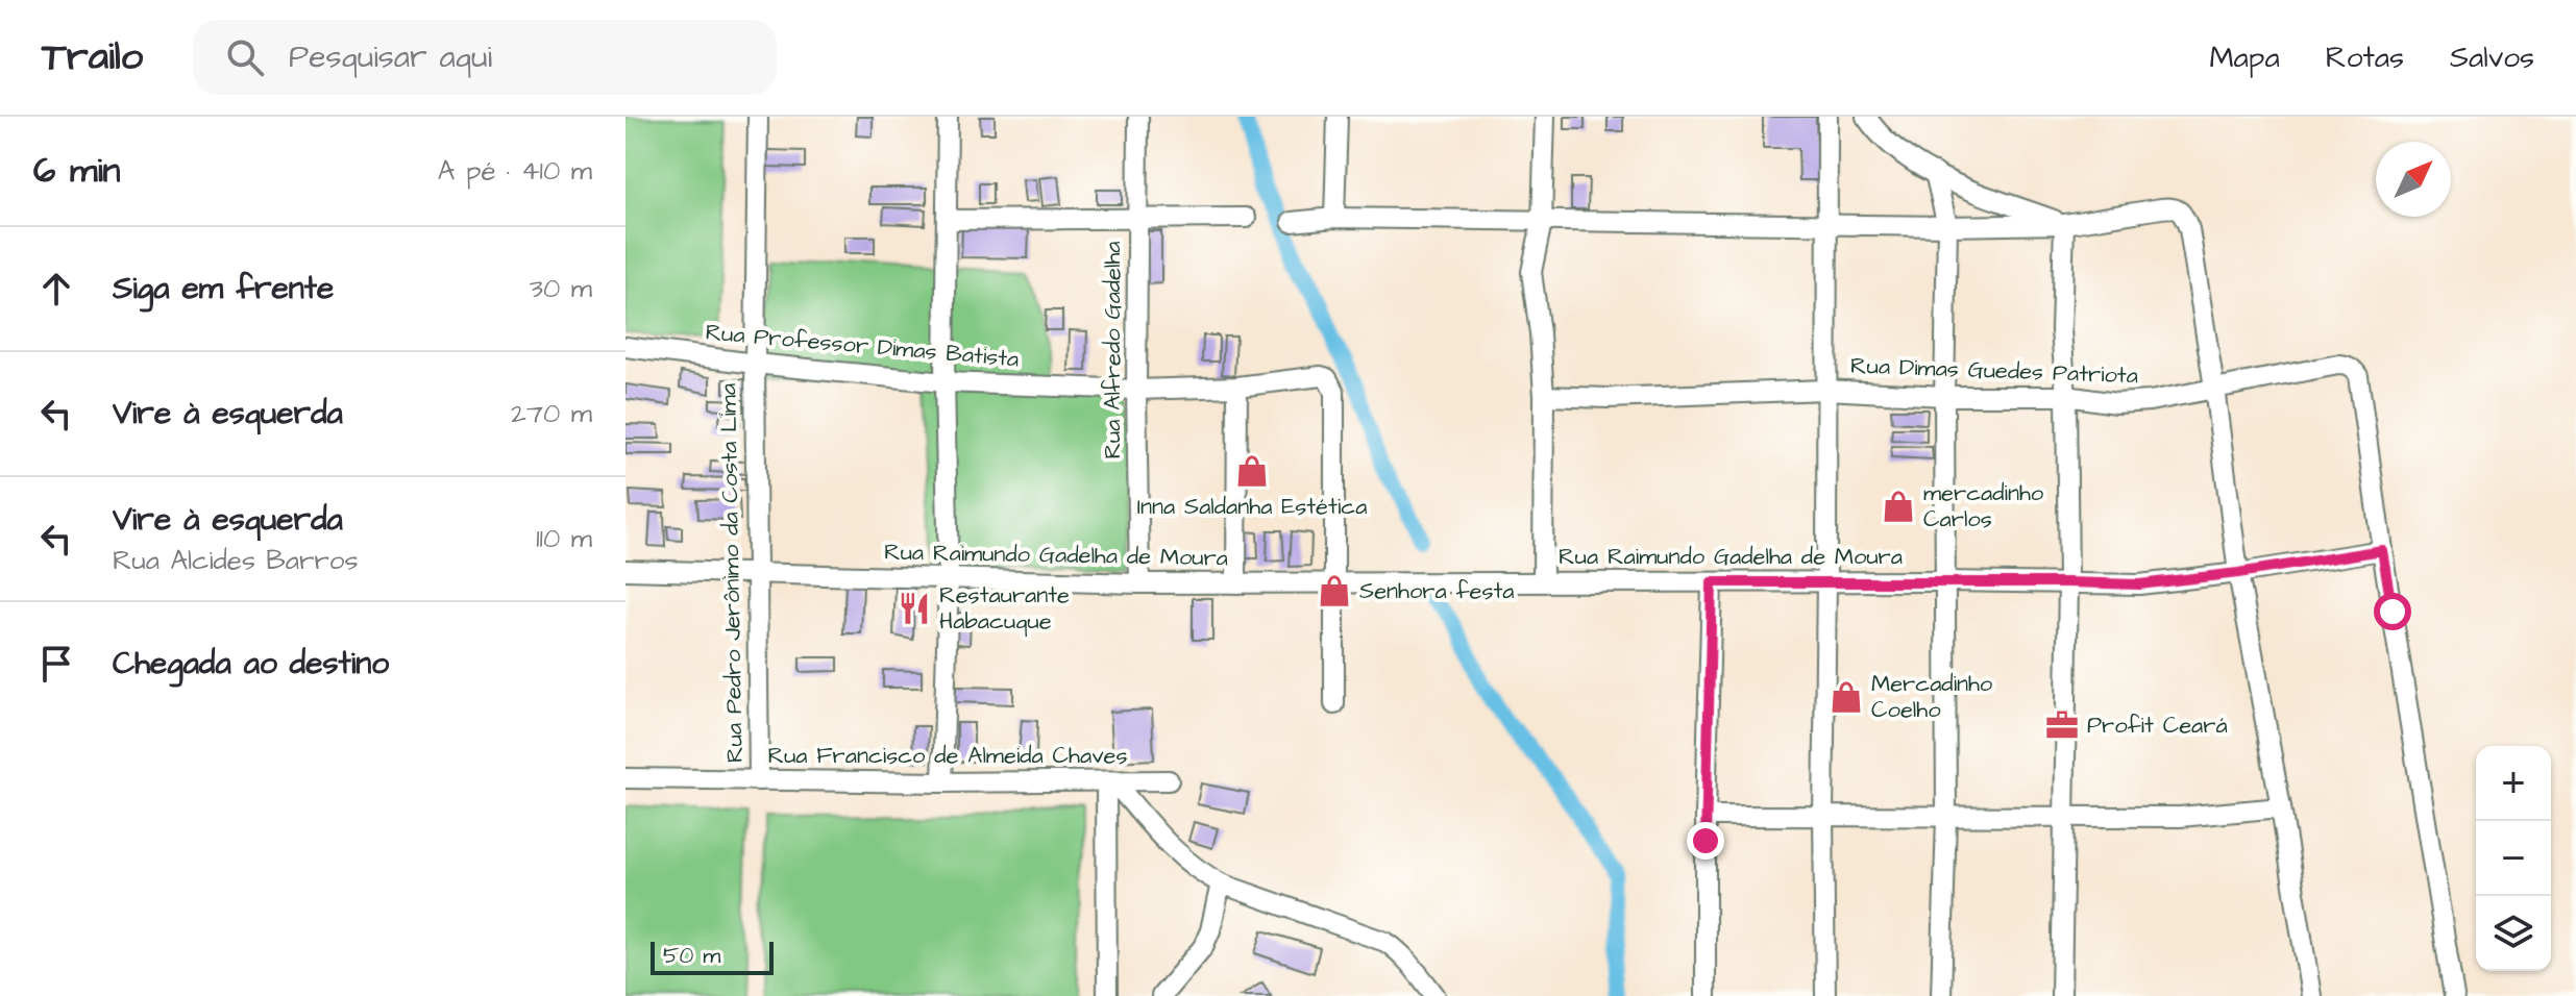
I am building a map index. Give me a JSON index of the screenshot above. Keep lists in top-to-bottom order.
{
  "streets": {
    "street": [
      "Rua Professor Dimas Batista",
      "Rua Alfredo Gadelha",
      "Rua Dimas Guedes Patriota",
      "Rua Raimundo Gadelha de Moura",
      "Rua Pedro Jerônimo da Costa Lima",
      "Rua Francisco de Almeida Chaves"
    ]
  },
  "crossings": [
    ["Rua Professor Dimas Batista", "Rua Alfredo Gadelha"],
    ["Rua Professor Dimas Batista", "Rua Raimundo Gadelha de Moura"],
    ["Rua Professor Dimas Batista", "Rua Pedro Jerônimo da Costa Lima"],
    ["Rua Alfredo Gadelha", "Rua Raimundo Gadelha de Moura"],
    ["Rua Dimas Guedes Patriota", "Rua Raimundo Gadelha de Moura"],
    ["Rua Raimundo Gadelha de Moura", "Rua Pedro Jerônimo da Costa Lima"],
    ["Rua Pedro Jerônimo da Costa Lima", "Rua Francisco de Almeida Chaves"]
  ],
  "places": {
    "shop": [
      "Inna Saldanha Estética",
      "mercadinho Carlos",
      "Senhora festa",
      "Mercadinho Coelho"
    ],
    "restaurant": ["Restaurante Habacuque"],
    "office": ["Profit Ceará"]
  },
  "scale_bar": "50 m",
  "north": "top right",
  "page": {
    "header": "Trailo",
    "search": "Pesquisar aqui",
    "nav": ["Mapa", "Rotas", "Salvos"],
    "heading": ["6 min", "A pé · 410 m"],
    "list": [
      ["Siga em frente", "30 m"],
      ["Vire à esquerda", "270 m"],
      ["Vire à esquerda", "Rua Alcides Barros", "110 m"],
      "Chegada ao destino"
    ],
    "map_buttons": ["+", "−"],
    "scale": "50 m"
  }
}
